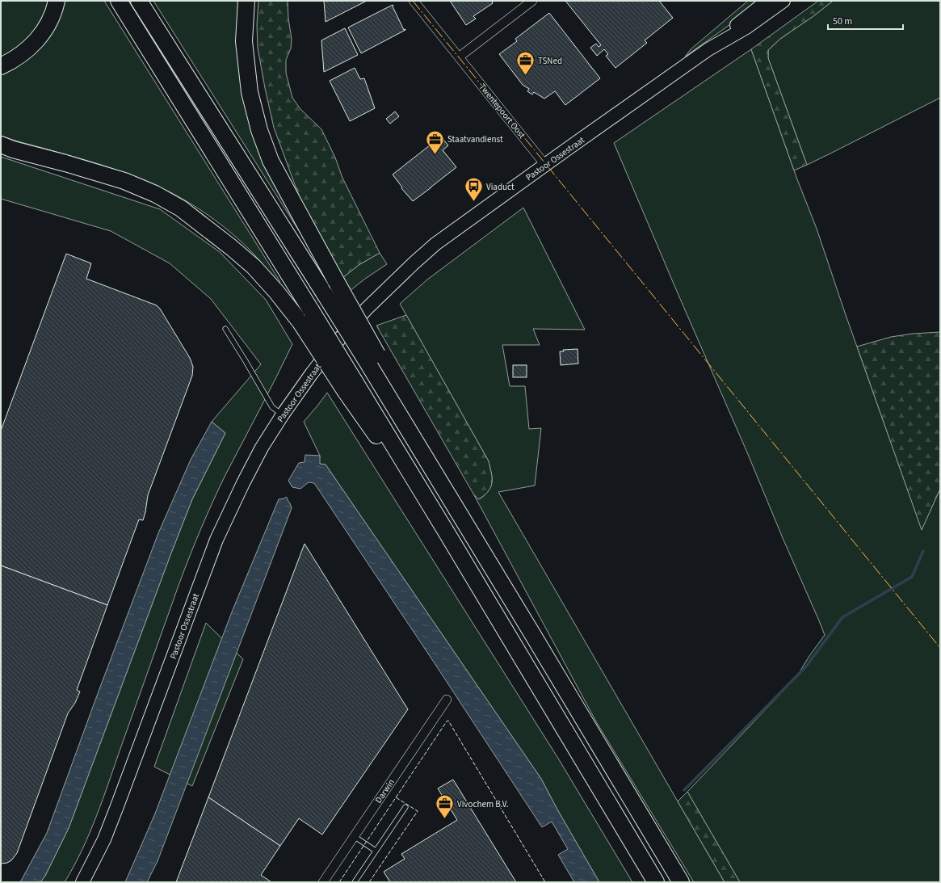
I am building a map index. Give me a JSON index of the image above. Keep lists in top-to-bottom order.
{
  "streets": {
    "main road": ["Pastoor Ossestraat"],
    "street": ["Twentepoort Oost", "Darwin"]
  },
  "crossings": [
    ["Twentepoort Oost", "Pastoor Ossestraat"]
  ],
  "places": {
    "office": ["TSNed", "Staatvandienst", "Vivochem B.V."],
    "bus stop": ["Viaduct"]
  },
  "scale_bar": "50 m"
}
